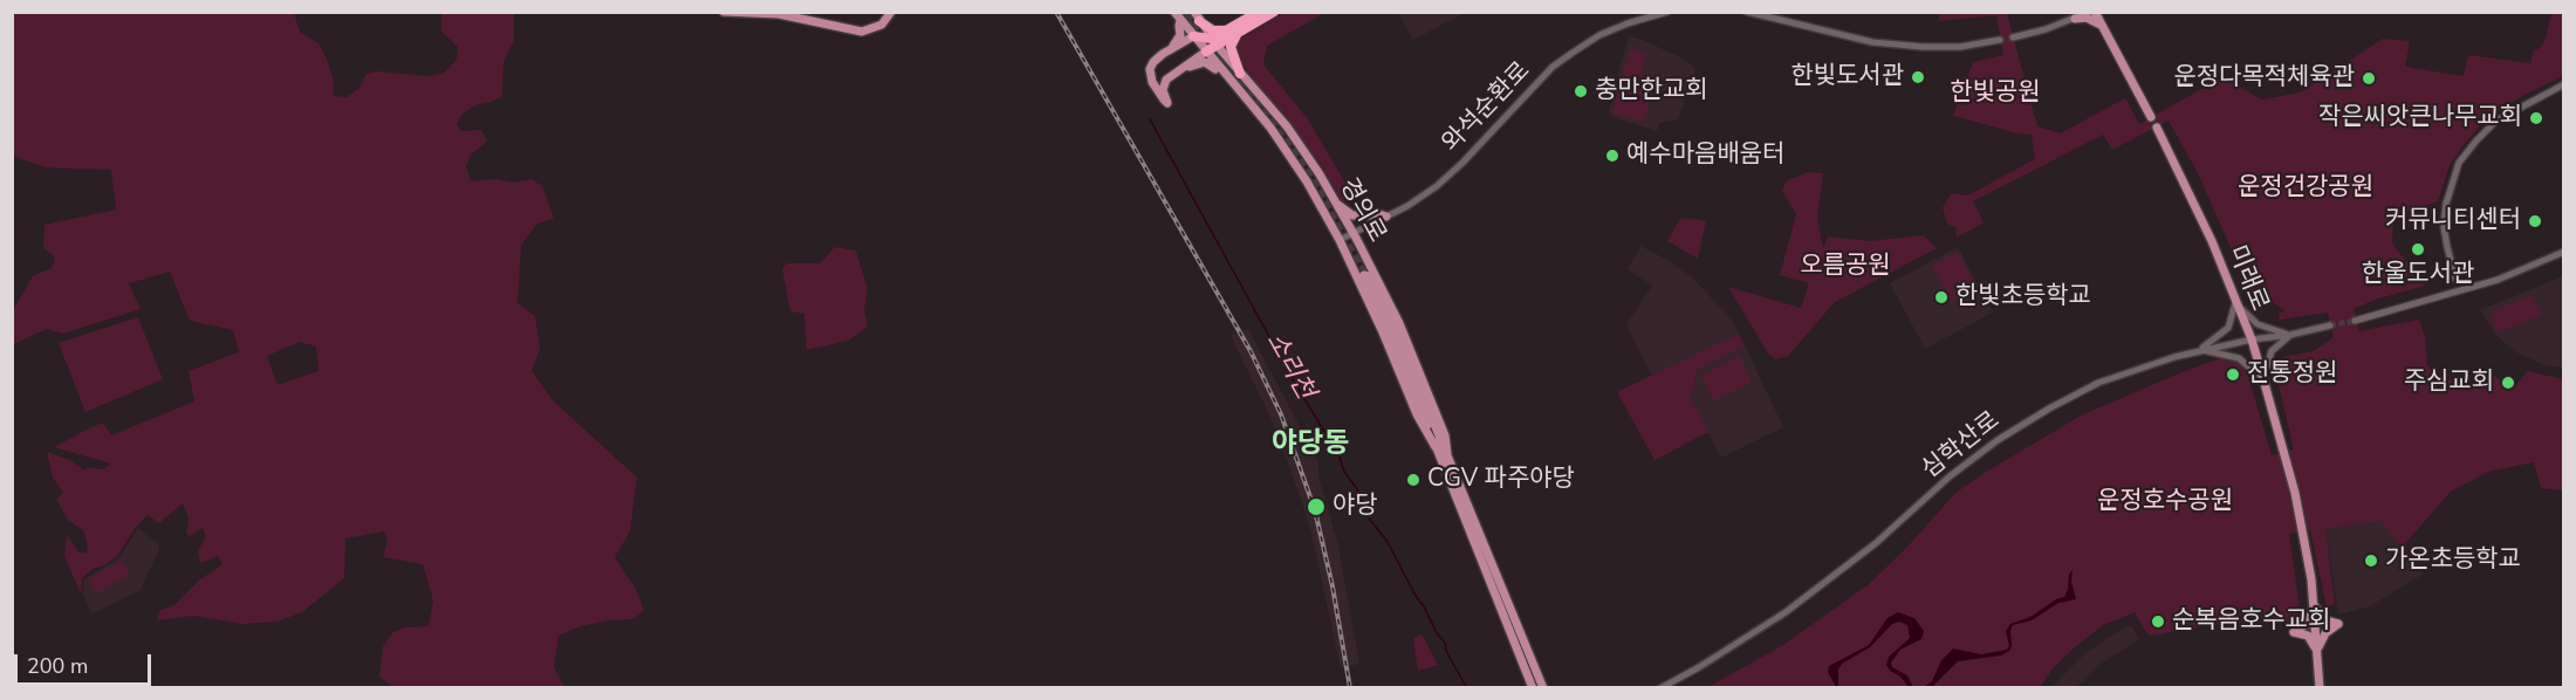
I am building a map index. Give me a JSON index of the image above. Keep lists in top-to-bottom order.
{
  "streets": {
    "main road": ["경의로", "미래로"],
    "street": ["와석순환로", "심학산로"]
  },
  "crossings": [
    ["와석순환로", "경의로"],
    ["미래로", "심학산로"]
  ],
  "districts": ["야당동"],
  "water": ["소리천"],
  "parks": [
    "한빛공원",
    "운정건강공원",
    "오름공원",
    "운정호수공원"
  ],
  "places": [
    "한빛도서관",
    "운정다목적체육관",
    "충만한교회",
    "작은씨앗큰나무교회",
    "예수마음배움터",
    "커뮤니티센터",
    "한울도서관",
    "한빛초등학교",
    "전통정원",
    "주심교회",
    "CGV 파주야당",
    "야당",
    "가온초등학교",
    "순복음호수교회"
  ],
  "scale_bar": "200 m"
}
